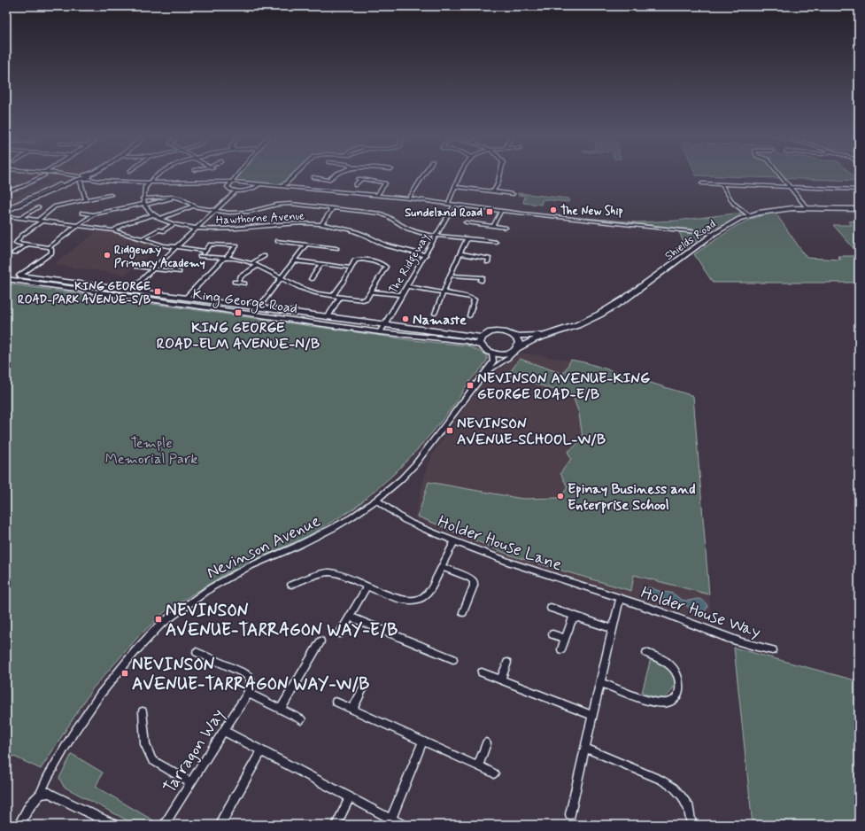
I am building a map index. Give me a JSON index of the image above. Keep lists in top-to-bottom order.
{
  "streets": {
    "highway": ["Shields Road", "King George Road"],
    "street": [
      "Hawthorne Avenue",
      "The Ridgeway",
      "Holder House Lane",
      "Nevinson Avenue",
      "Holder House Way",
      "Tarragon Way"
    ]
  },
  "crossings": [
    ["Hawthorne Avenue", "The Ridgeway"],
    ["Shields Road", "King George Road"],
    ["Shields Road", "Nevinson Avenue"],
    ["The Ridgeway", "King George Road"],
    ["King George Road", "Nevinson Avenue"],
    ["Holder House Lane", "Nevinson Avenue"],
    ["Holder House Lane", "Holder House Way"]
  ],
  "parks": ["Temple Memorial Park"],
  "places": {
    "other": [
      "The New Ship",
      "Ridgeway Primary Academy",
      "Namaste",
      "Epinay Business and Enterprise School"
    ],
    "transit": [
      "Sundeland Road",
      "KING GEORGE ROAD-PARK AVENUE-S/B",
      "KING GEORGE ROAD-ELM AVENUE-N/B",
      "NEVINSON AVENUE-KING GEORGE ROAD-E/B",
      "NEVINSON AVENUE-SCHOOL-W/B",
      "NEVINSON AVENUE-TARRAGON WAY-E/B",
      "NEVINSON AVENUE-TARRAGON WAY-W/B"
    ]
  }
}
